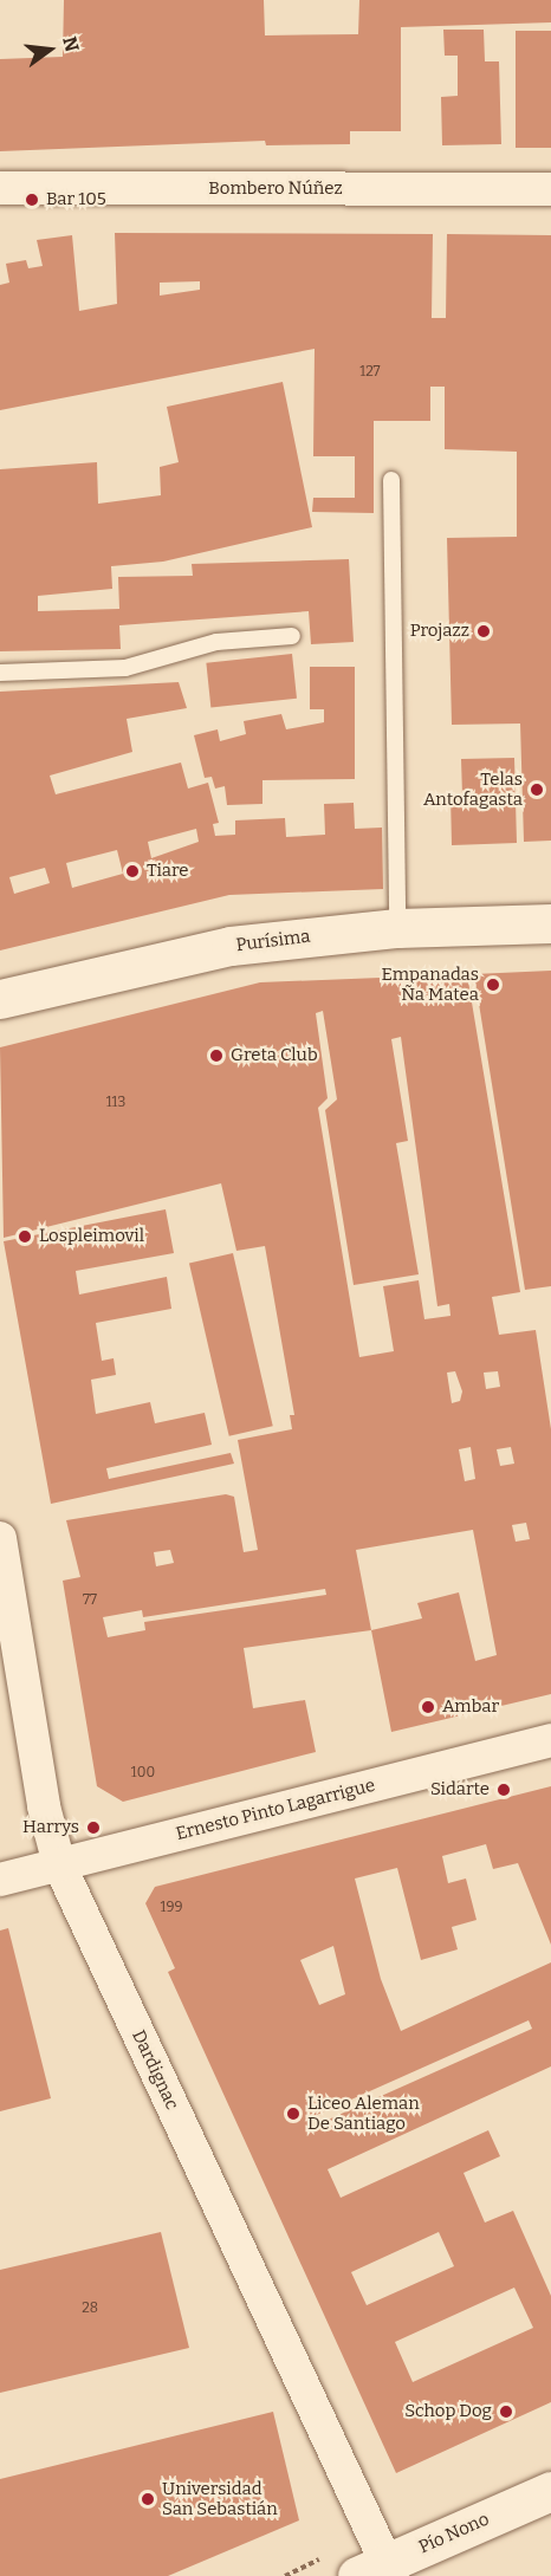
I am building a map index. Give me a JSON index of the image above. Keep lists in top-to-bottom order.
{
  "streets": {
    "main road": ["Purísima", "Pío Nono"],
    "street": ["Bombero Núñez", "Ernesto Pinto Lagarrigue", "Dardignac"]
  },
  "crossings": [
    ["Ernesto Pinto Lagarrigue", "Dardignac"],
    ["Dardignac", "Pío Nono"]
  ],
  "places": [
    "Bar 105",
    "Projazz",
    "Telas Antofagasta",
    "Tiare",
    "Empanadas Ña Matea",
    "Greta Club",
    "Lospleimovil",
    "Ambar",
    "Sidarte",
    "Harrys",
    "Liceo Aleman De Santiago",
    "Schop Dog",
    "Universidad San Sebastián"
  ],
  "house_numbers": [
    "127",
    "113",
    "77",
    "100",
    "199",
    "28"
  ],
  "north": "right"
}
